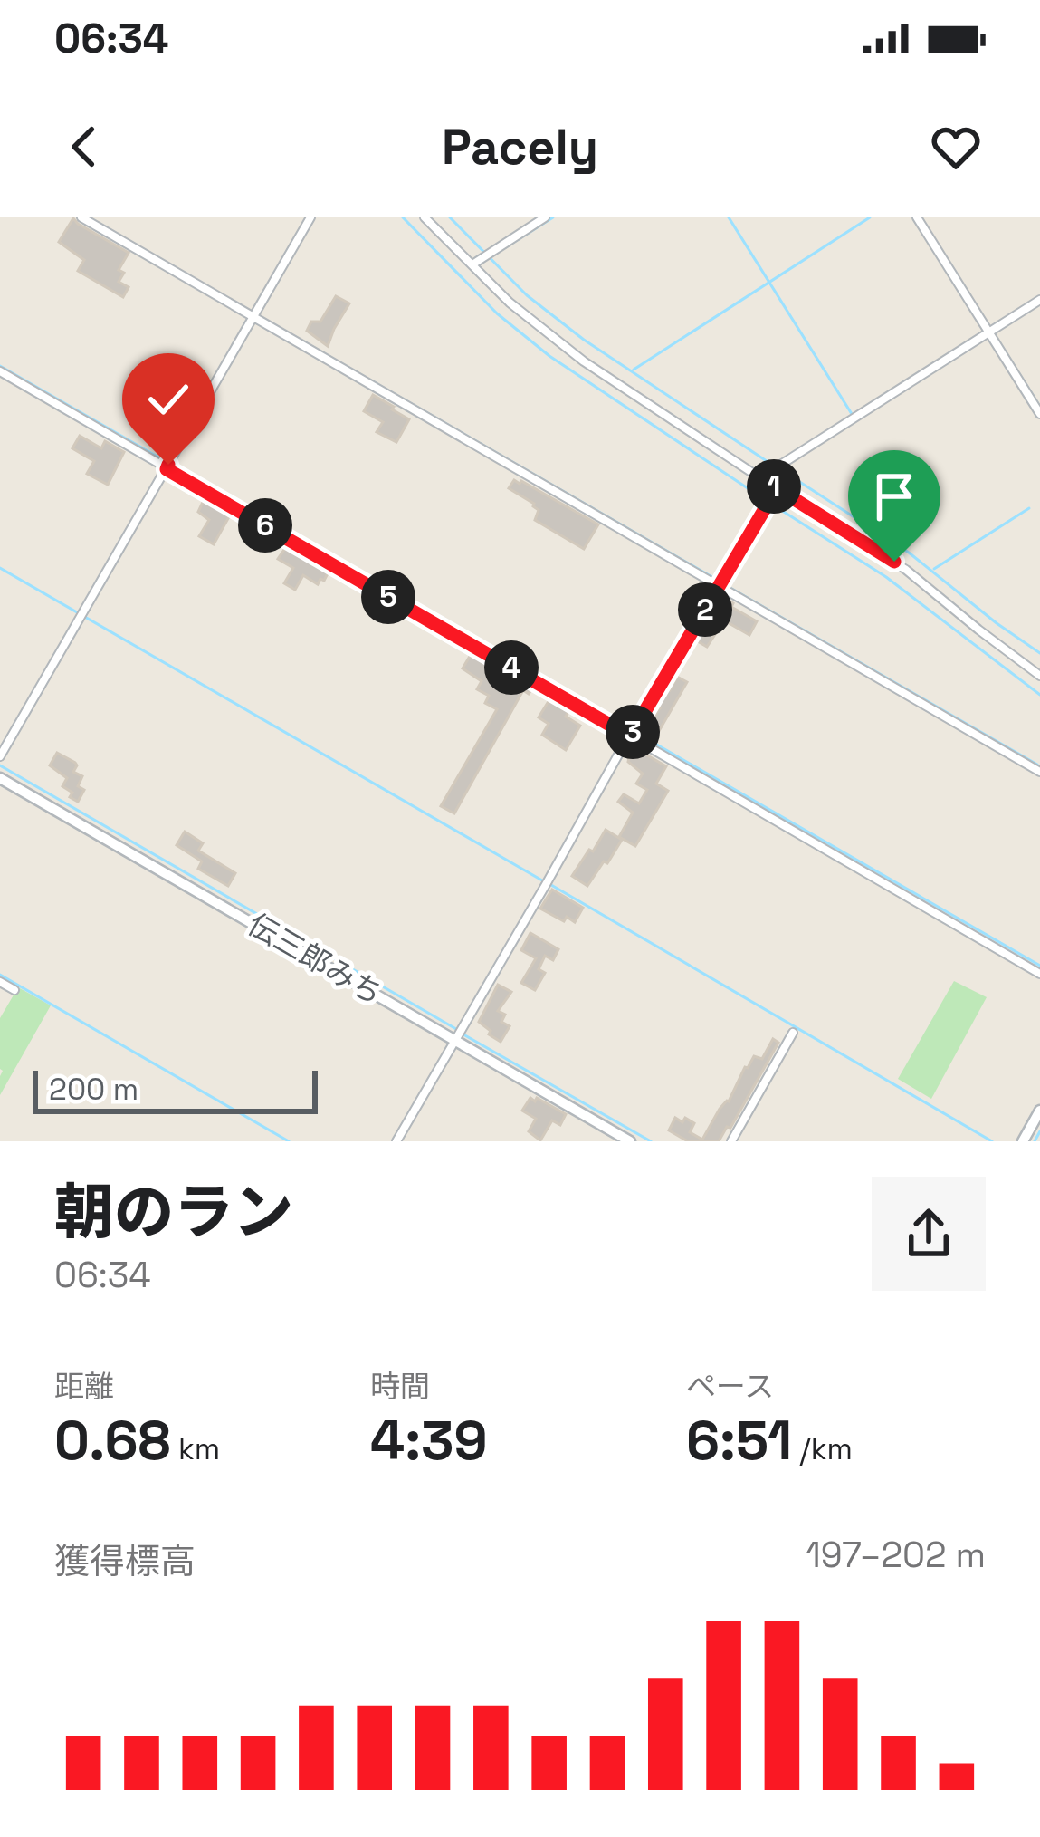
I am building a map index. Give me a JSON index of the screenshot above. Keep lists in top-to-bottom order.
{
  "streets": {
    "street": ["伝三郎みち"]
  },
  "scale_bar": "200 m",
  "page": {
    "status": "06:34",
    "header": "Pacely",
    "pins": [
      "1",
      "6",
      "5",
      "2",
      "4",
      "3"
    ],
    "scale": "200 m",
    "heading": ["朝のラン", "06:34"],
    "stats": [
      ["距離", "0.68 km"],
      ["時間", "4:39"],
      ["ペース", "6:51 /km"]
    ],
    "chart": ["獲得標高", "197–202 m"]
  }
}
